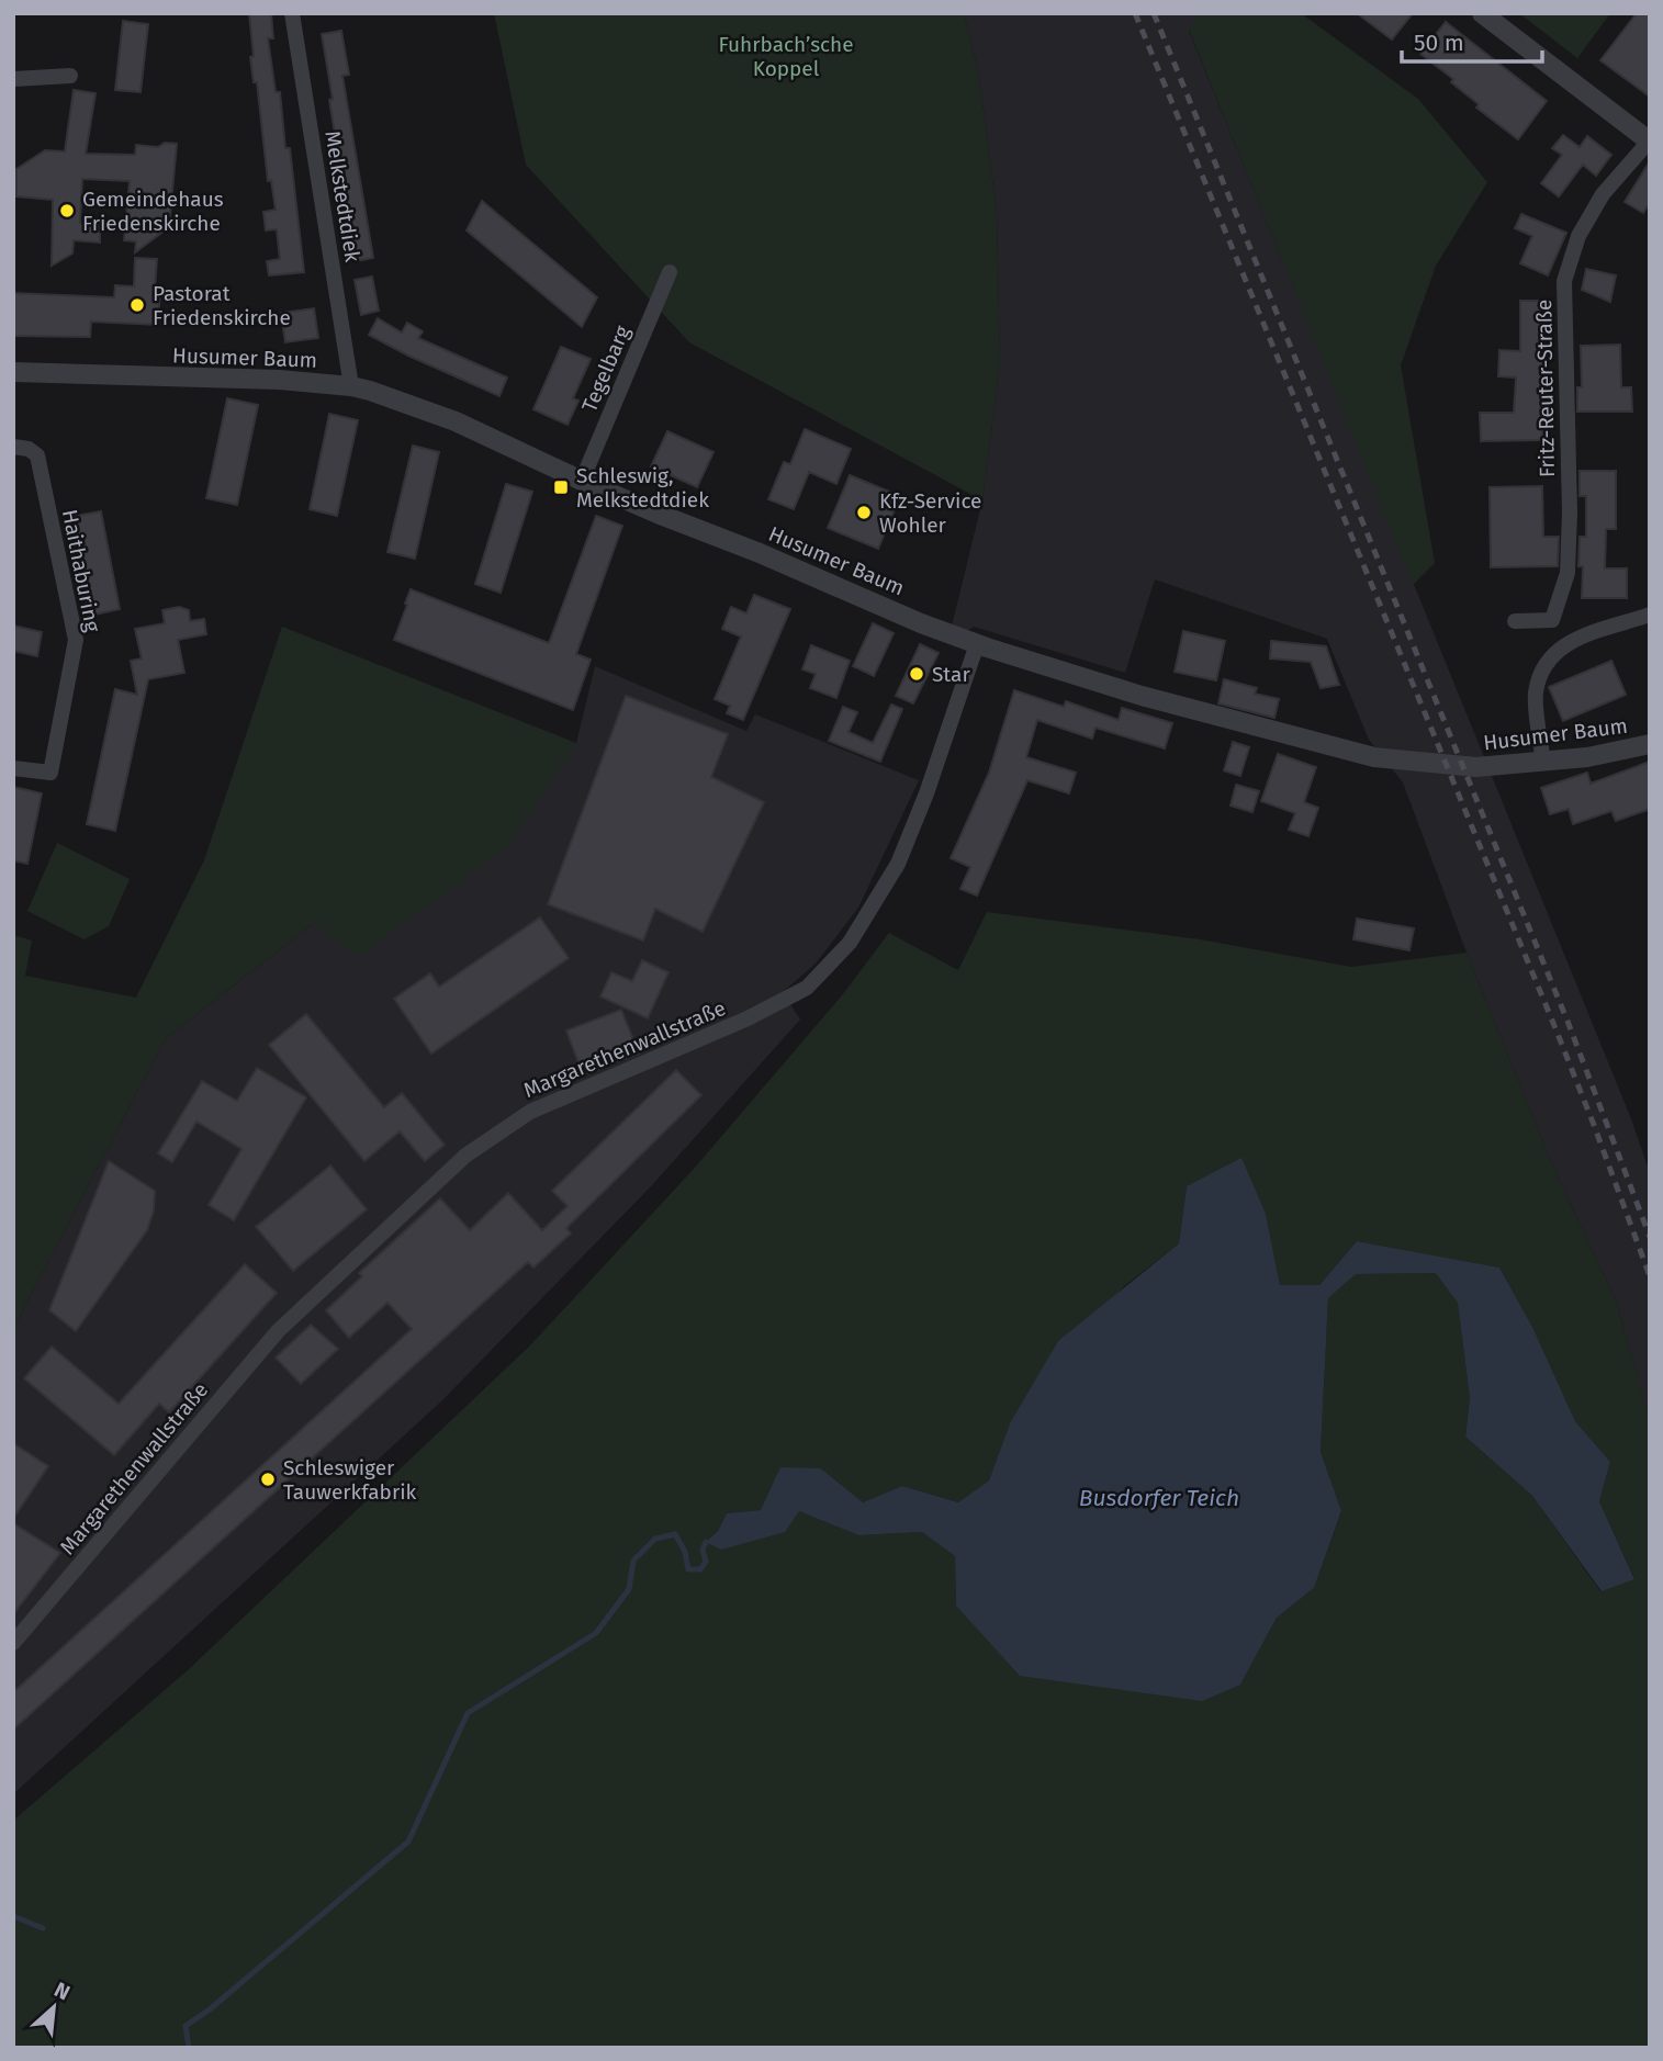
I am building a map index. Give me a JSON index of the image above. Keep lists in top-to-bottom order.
{
  "streets": {
    "street": [
      "Melkstedtdiek",
      "Husumer Baum",
      "Tegelbarg",
      "Fritz-Reuter-Straße",
      "Haithaburing",
      "Margarethenwallstraße"
    ]
  },
  "crossings": [
    ["Melkstedtdiek", "Husumer Baum"],
    ["Husumer Baum", "Tegelbarg"],
    ["Husumer Baum", "Margarethenwallstraße"]
  ],
  "water": ["Busdorfer Teich"],
  "parks": ["Fuhrbach’sche Koppel"],
  "places": {
    "other": [
      "Gemeindehaus Friedenskirche",
      "Pastorat Friedenskirche",
      "Kfz-Service Wohler",
      "Star",
      "Schleswiger Tauwerkfabrik"
    ],
    "transit": ["Schleswig, Melkstedtdiek"]
  },
  "scale_bar": "50 m",
  "north": "top right"
}
